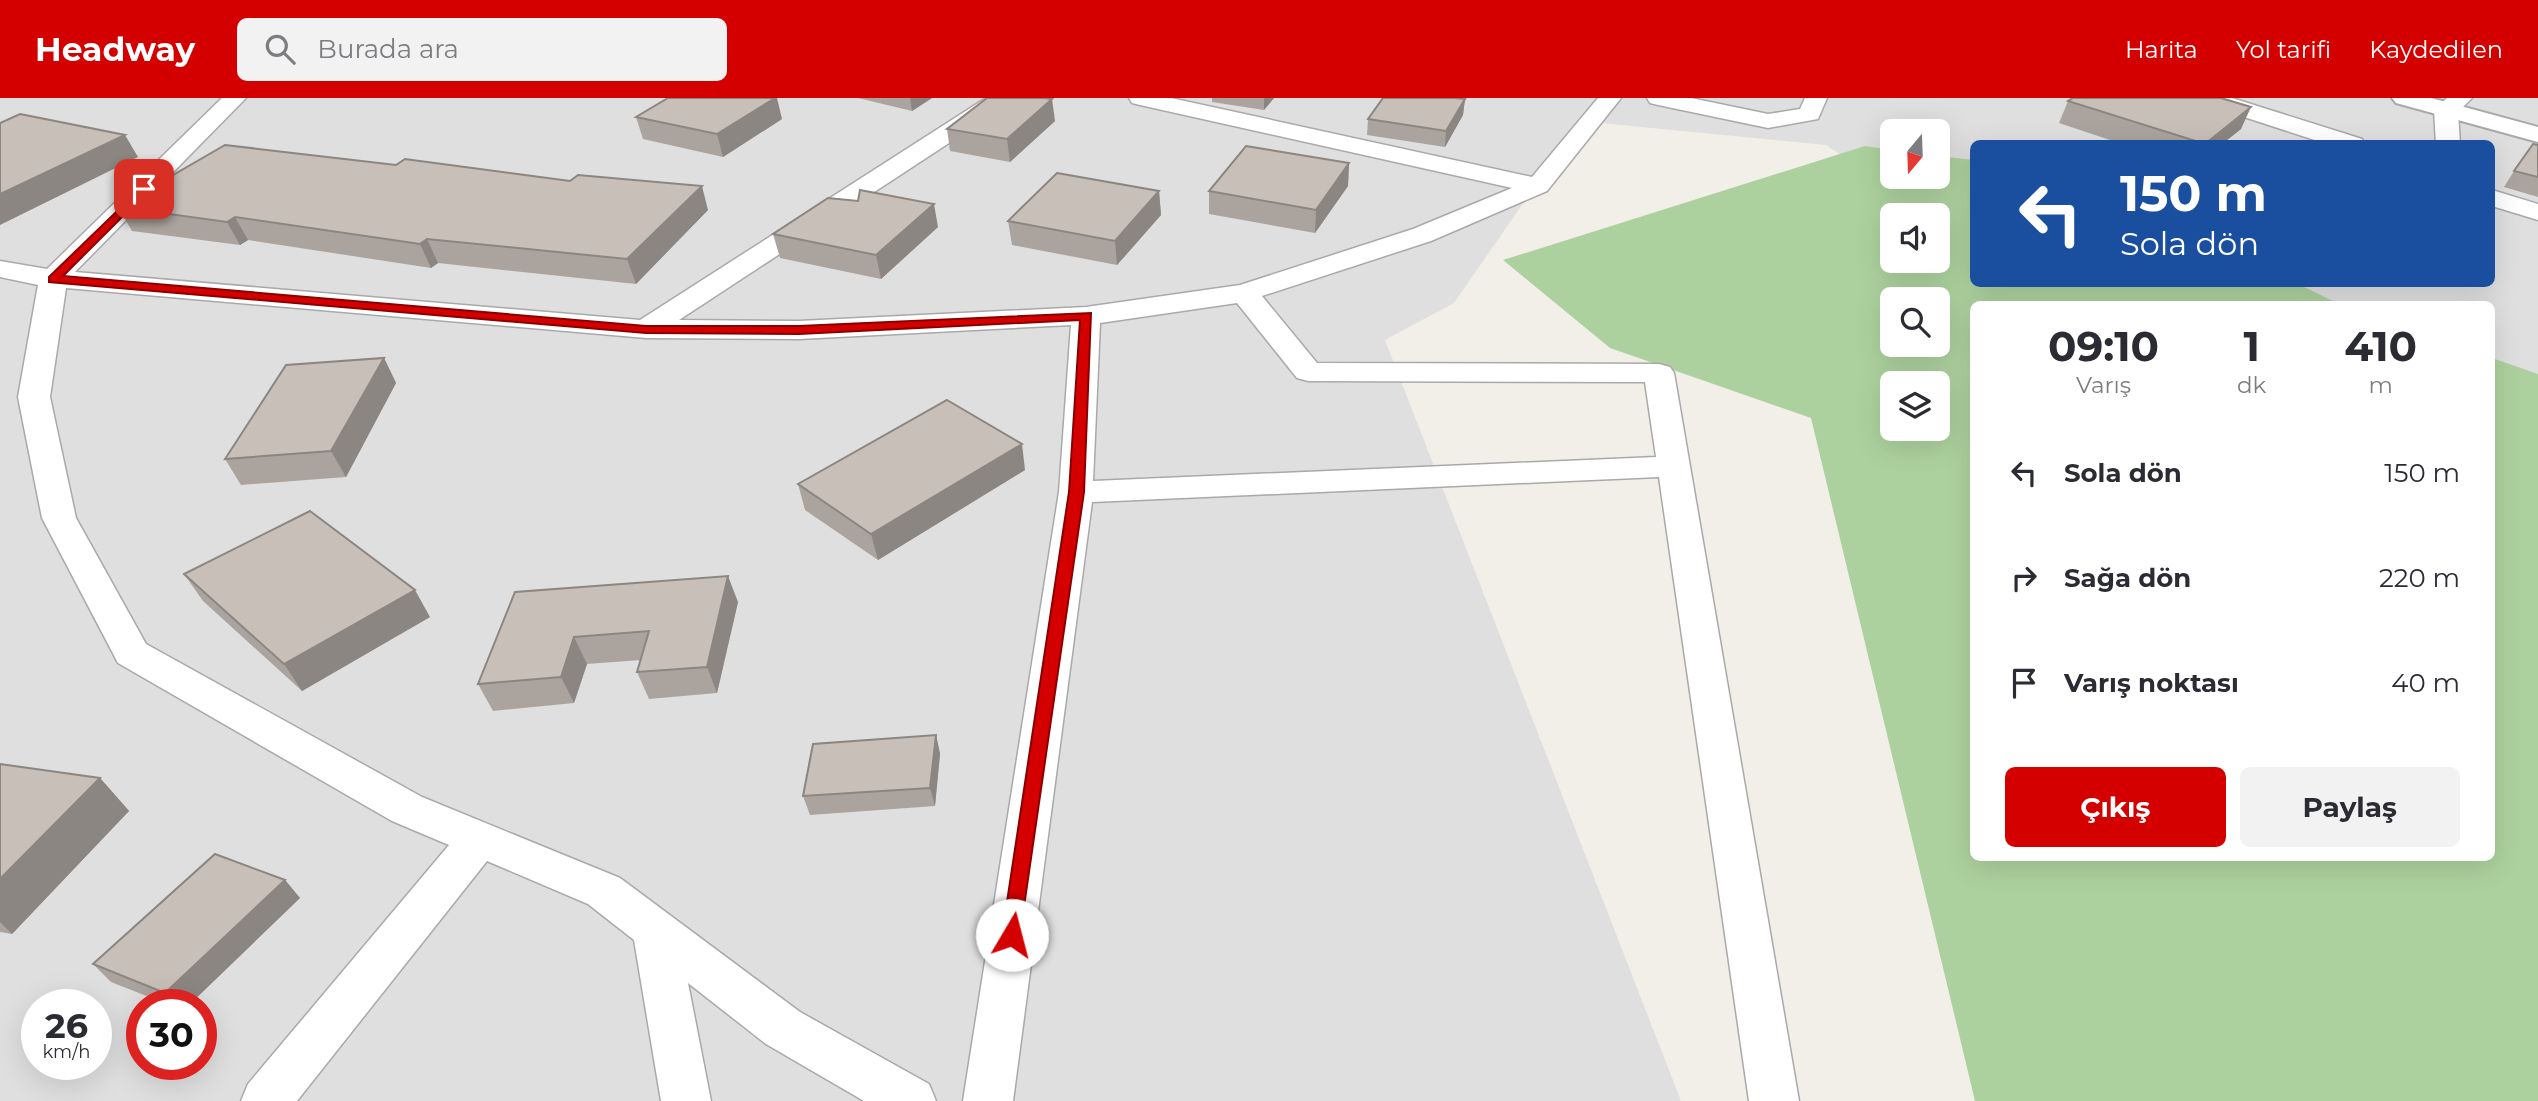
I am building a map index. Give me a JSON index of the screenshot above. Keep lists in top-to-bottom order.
{
  "north": "bottom",
  "page": {
    "header": "Headway",
    "search": "Burada ara",
    "nav": ["Harita", "Yol tarifi", "Kaydedilen"],
    "turn": ["150 m", "Sola dön"],
    "eta": [
      "09:10",
      "Varış",
      "1",
      "dk",
      "410",
      "m"
    ],
    "list": [
      {
        "name": "Sola dön",
        "value": "150 m"
      },
      {
        "name": "Sağa dön",
        "value": "220 m"
      },
      {
        "name": "Varış noktası",
        "value": "40 m"
      }
    ],
    "buttons": ["Çıkış", "Paylaş"],
    "speed": "26 km/h",
    "limit": "30"
  }
}
